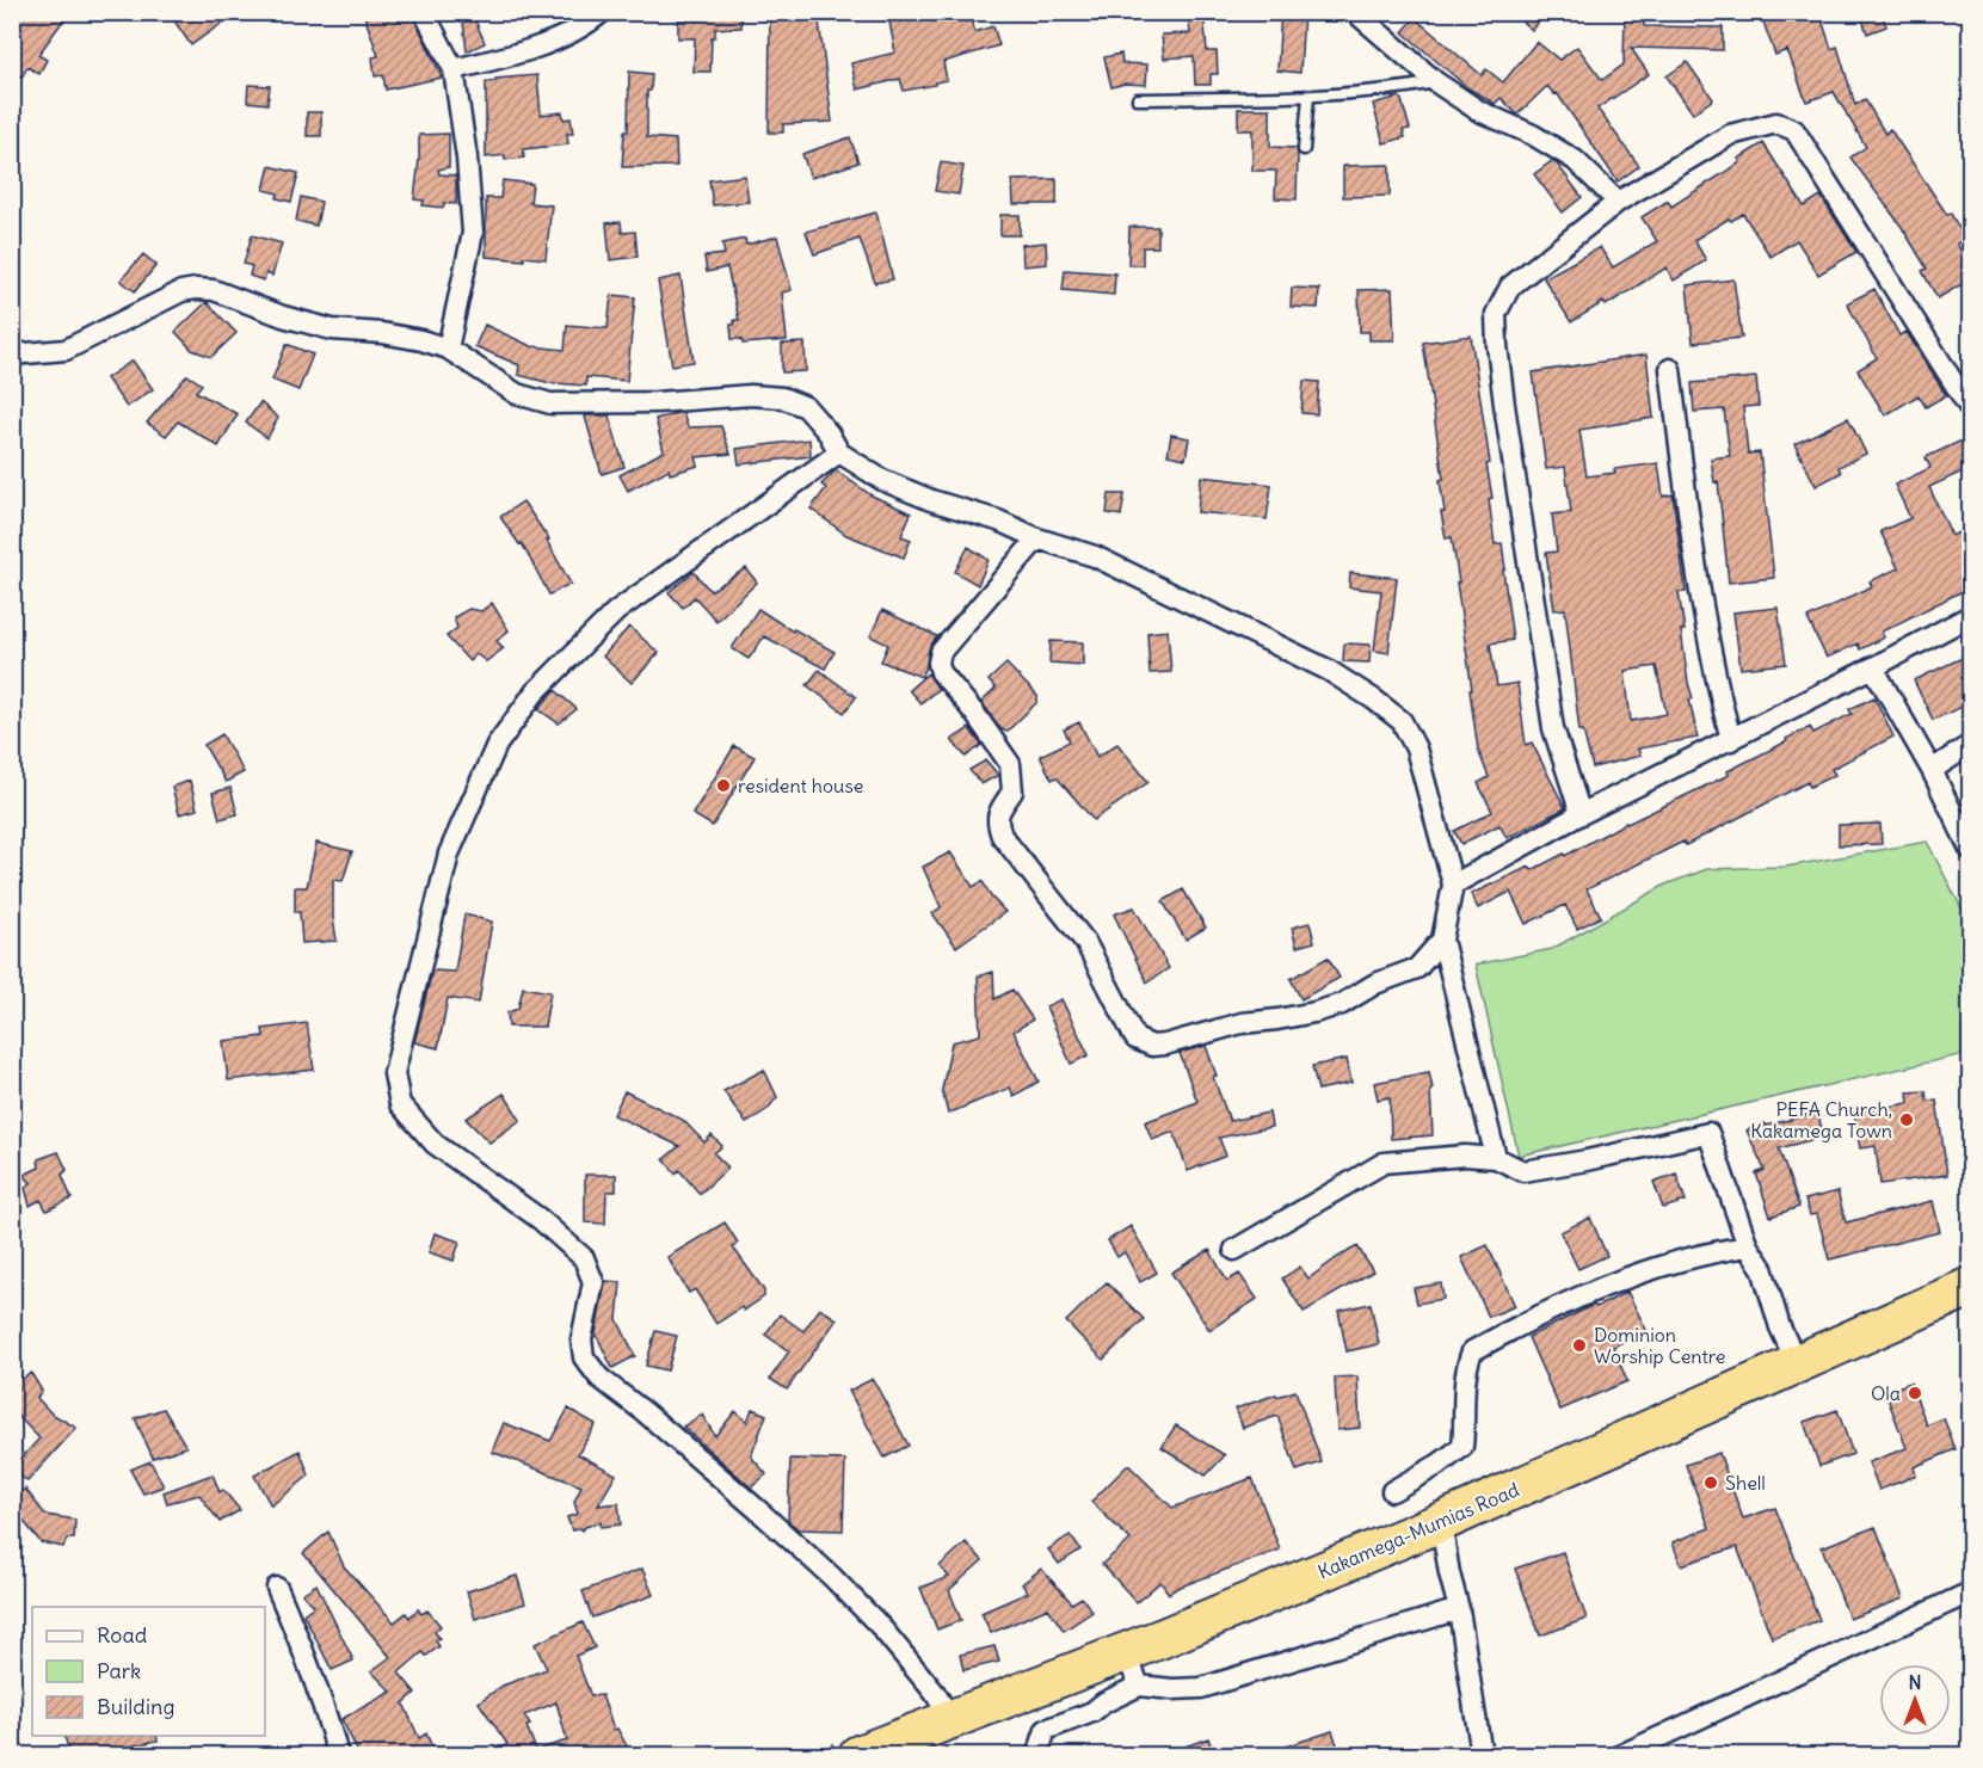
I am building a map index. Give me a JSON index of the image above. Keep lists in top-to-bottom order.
{
  "streets": {
    "highway": ["Kakamega-Mumias Road"]
  },
  "places": [
    "resident house",
    "PEFA Church, Kakamega Town",
    "Dominion Worship Centre",
    "Ola",
    "Shell"
  ],
  "legend": ["Road", "Park", "Building"],
  "north": "top"
}
